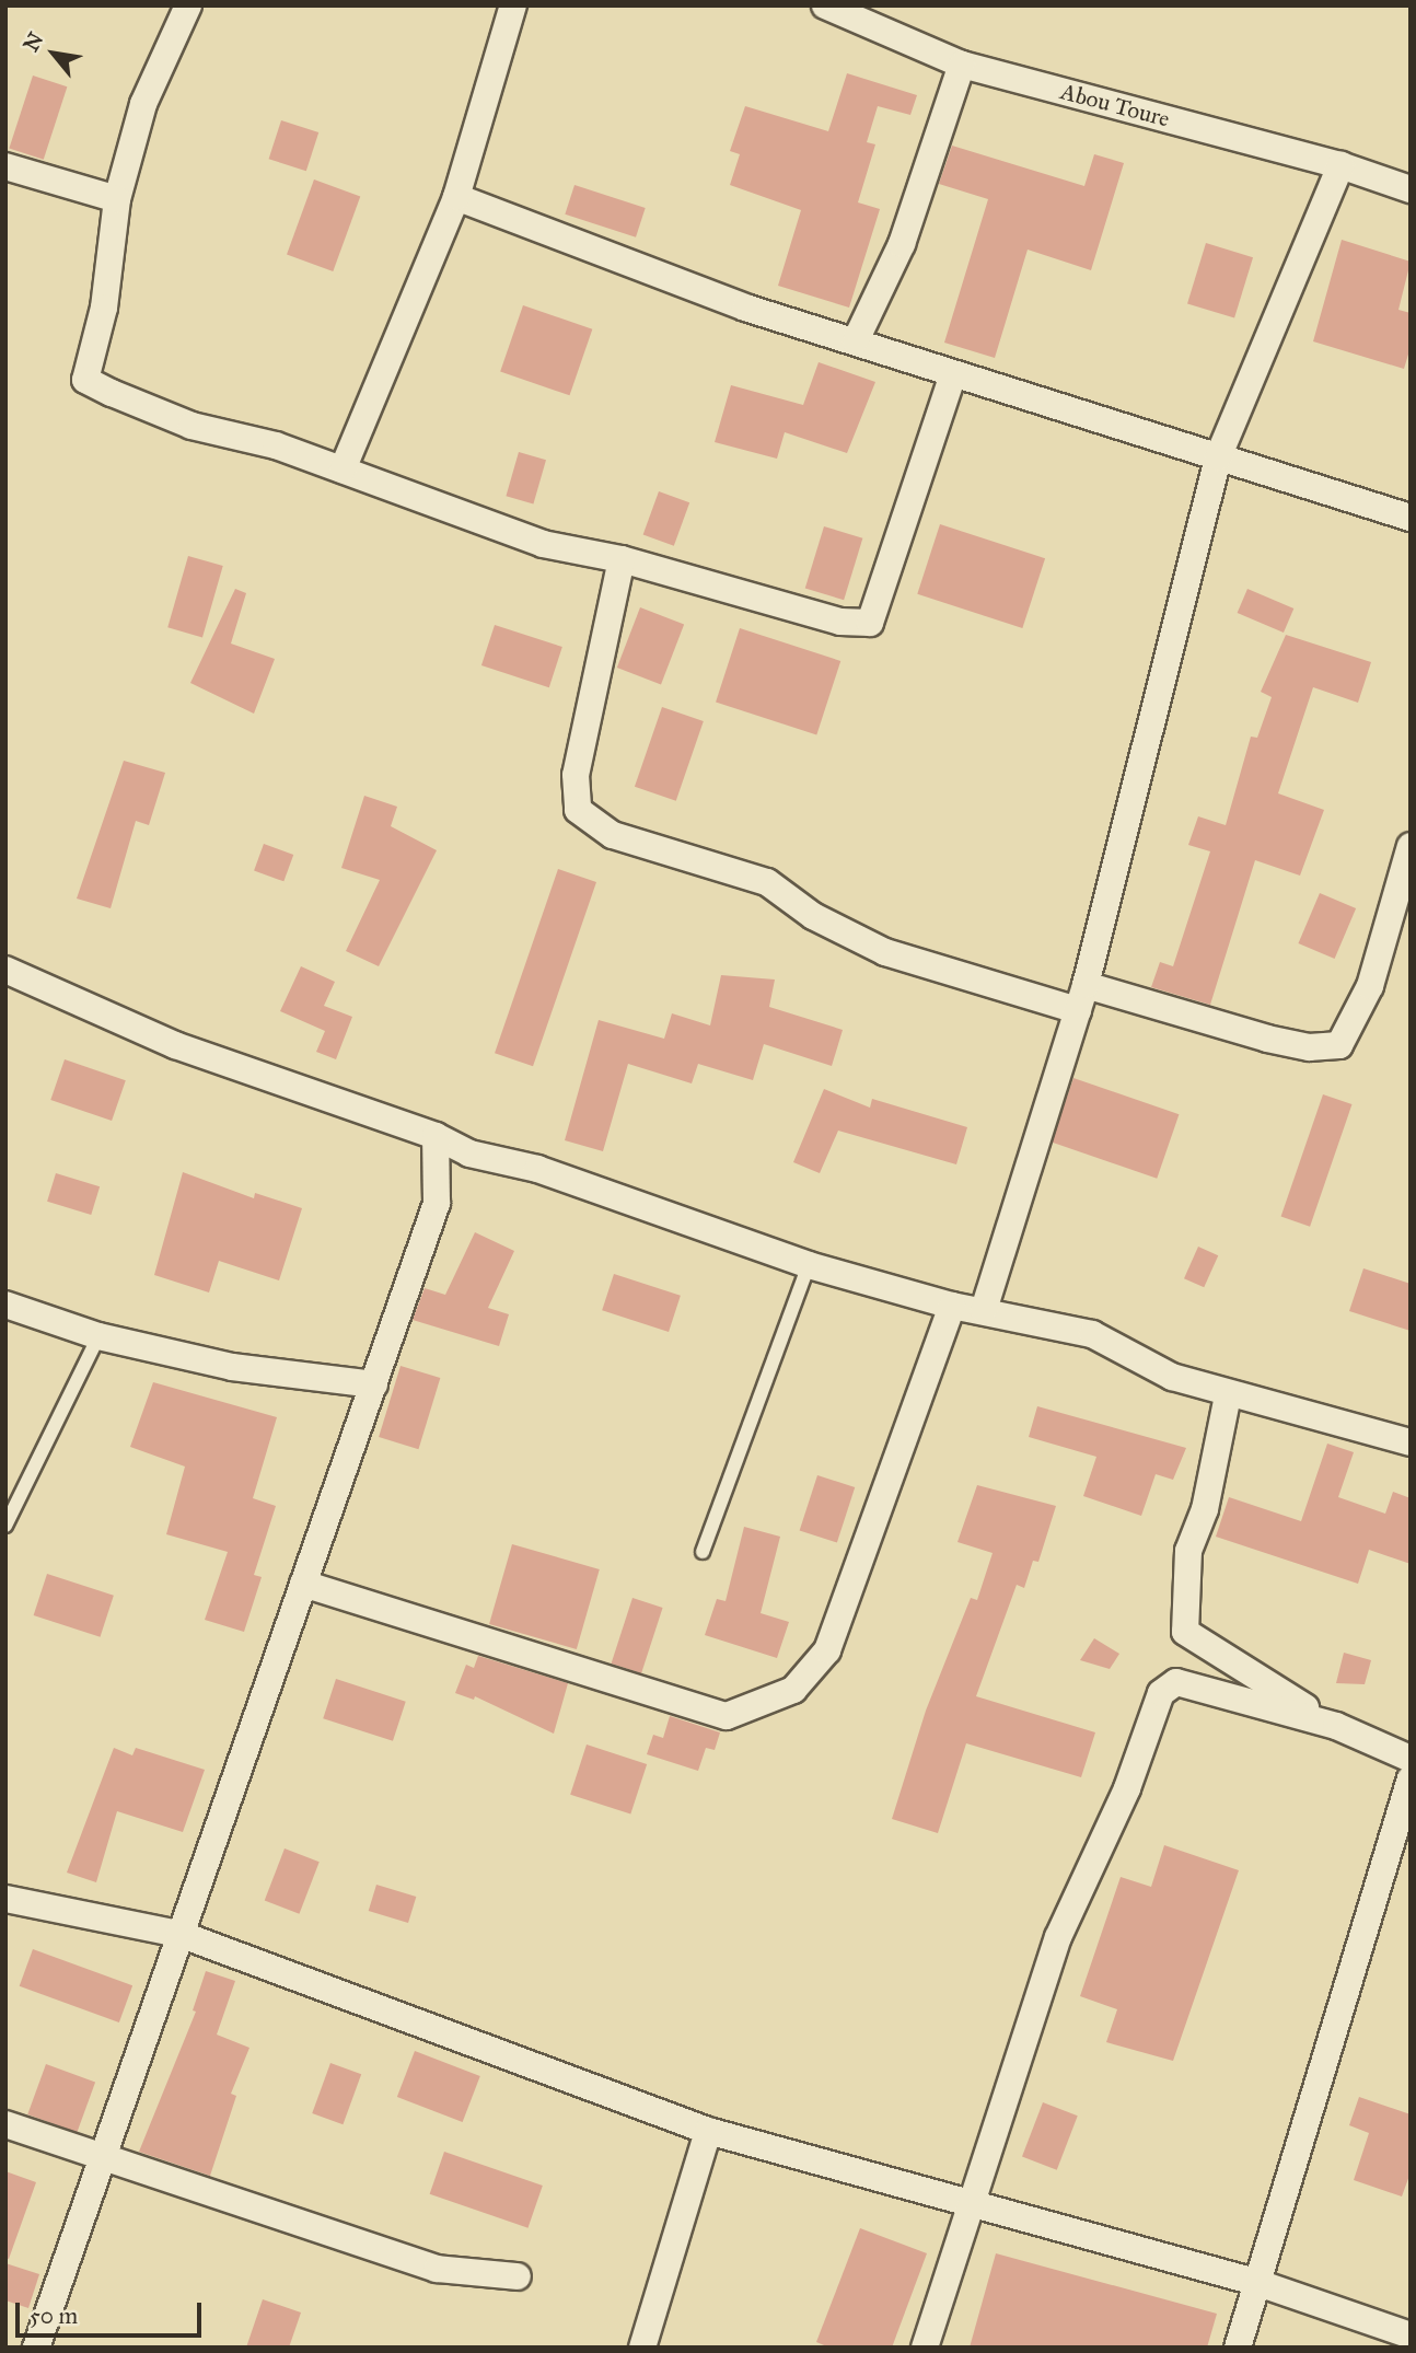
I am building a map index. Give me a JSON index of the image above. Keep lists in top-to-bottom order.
{
  "streets": {
    "street": ["Abou Toure"]
  },
  "scale_bar": "50 m",
  "north": "top left"
}
